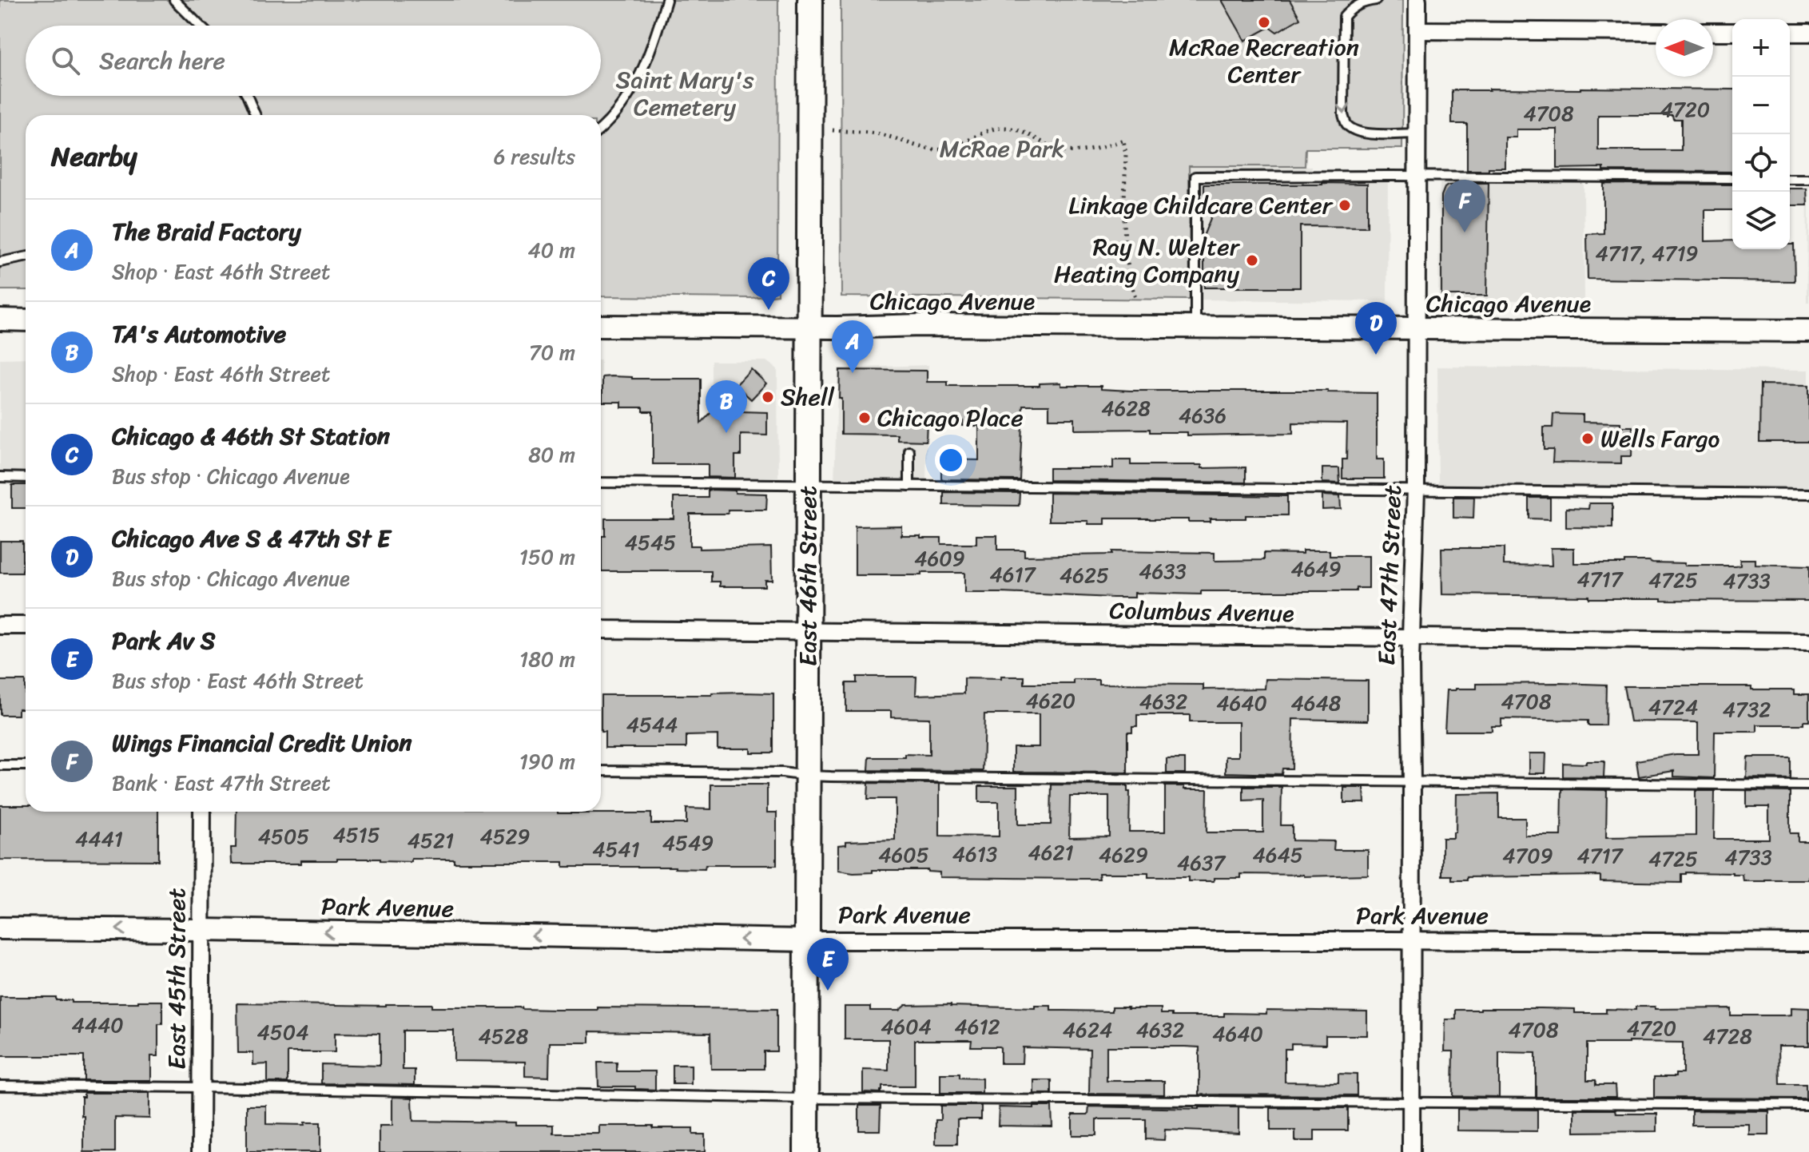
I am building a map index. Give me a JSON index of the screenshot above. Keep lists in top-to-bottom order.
{
  "streets": {
    "main road": ["East 46th Street"],
    "street": [
      "Chicago Avenue",
      "East 47th Street",
      "Columbus Avenue",
      "Park Avenue",
      "East 45th Street"
    ]
  },
  "crossings": [
    ["Chicago Avenue", "East 47th Street"],
    ["Chicago Avenue", "East 46th Street"],
    ["East 47th Street", "Columbus Avenue"],
    ["East 47th Street", "Park Avenue"],
    ["East 46th Street", "Columbus Avenue"],
    ["East 46th Street", "Park Avenue"],
    ["Park Avenue", "East 45th Street"]
  ],
  "one_way": ["Park Avenue"],
  "parks": ["Saint Mary's Cemetery", "McRae Park"],
  "places": [
    "McRae Recreation Center",
    "Linkage Childcare Center",
    "Ray N. Welter Heating Company",
    "Shell",
    "Chicago Place",
    "Wells Fargo"
  ],
  "house_numbers": [
    "4720",
    "4708",
    "4717, 4719",
    "4628",
    "4636",
    "4545",
    "4609",
    "4649",
    "4633",
    "4617",
    "4625",
    "4717",
    "4725",
    "4733",
    "4620",
    "4632",
    "4708",
    "4640",
    "4648",
    "4724",
    "4732",
    "4544",
    "4515",
    "4505",
    "4529",
    "4441",
    "4521",
    "4549",
    "4541",
    "4621",
    "4613",
    "4605",
    "4629",
    "4645",
    "4709",
    "4717",
    "4733",
    "4725",
    "4637",
    "4440",
    "4604",
    "4612",
    "4720",
    "4624",
    "4632",
    "4708",
    "4504",
    "4640",
    "4528",
    "4728"
  ],
  "north": "left",
  "page": {
    "map_buttons": ["+", "−"],
    "search": "Search here",
    "heading": ["Nearby", "6 results"],
    "pins": [
      "F",
      "C",
      "D",
      "A",
      "B",
      "E"
    ],
    "list": [
      {
        "mark": "A",
        "name": "The Braid Factory",
        "note": "Shop · East 46th Street",
        "value": "40 m"
      },
      {
        "mark": "B",
        "name": "TA's Automotive",
        "note": "Shop · East 46th Street",
        "value": "70 m"
      },
      {
        "mark": "C",
        "name": "Chicago & 46th St Station",
        "note": "Bus stop · Chicago Avenue",
        "value": "80 m"
      },
      {
        "mark": "D",
        "name": "Chicago Ave S & 47th St E",
        "note": "Bus stop · Chicago Avenue",
        "value": "150 m"
      },
      {
        "mark": "E",
        "name": "Park Av S",
        "note": "Bus stop · East 46th Street",
        "value": "180 m"
      },
      {
        "mark": "F",
        "name": "Wings Financial Credit Union",
        "note": "Bank · East 47th Street",
        "value": "190 m"
      }
    ]
  }
}
